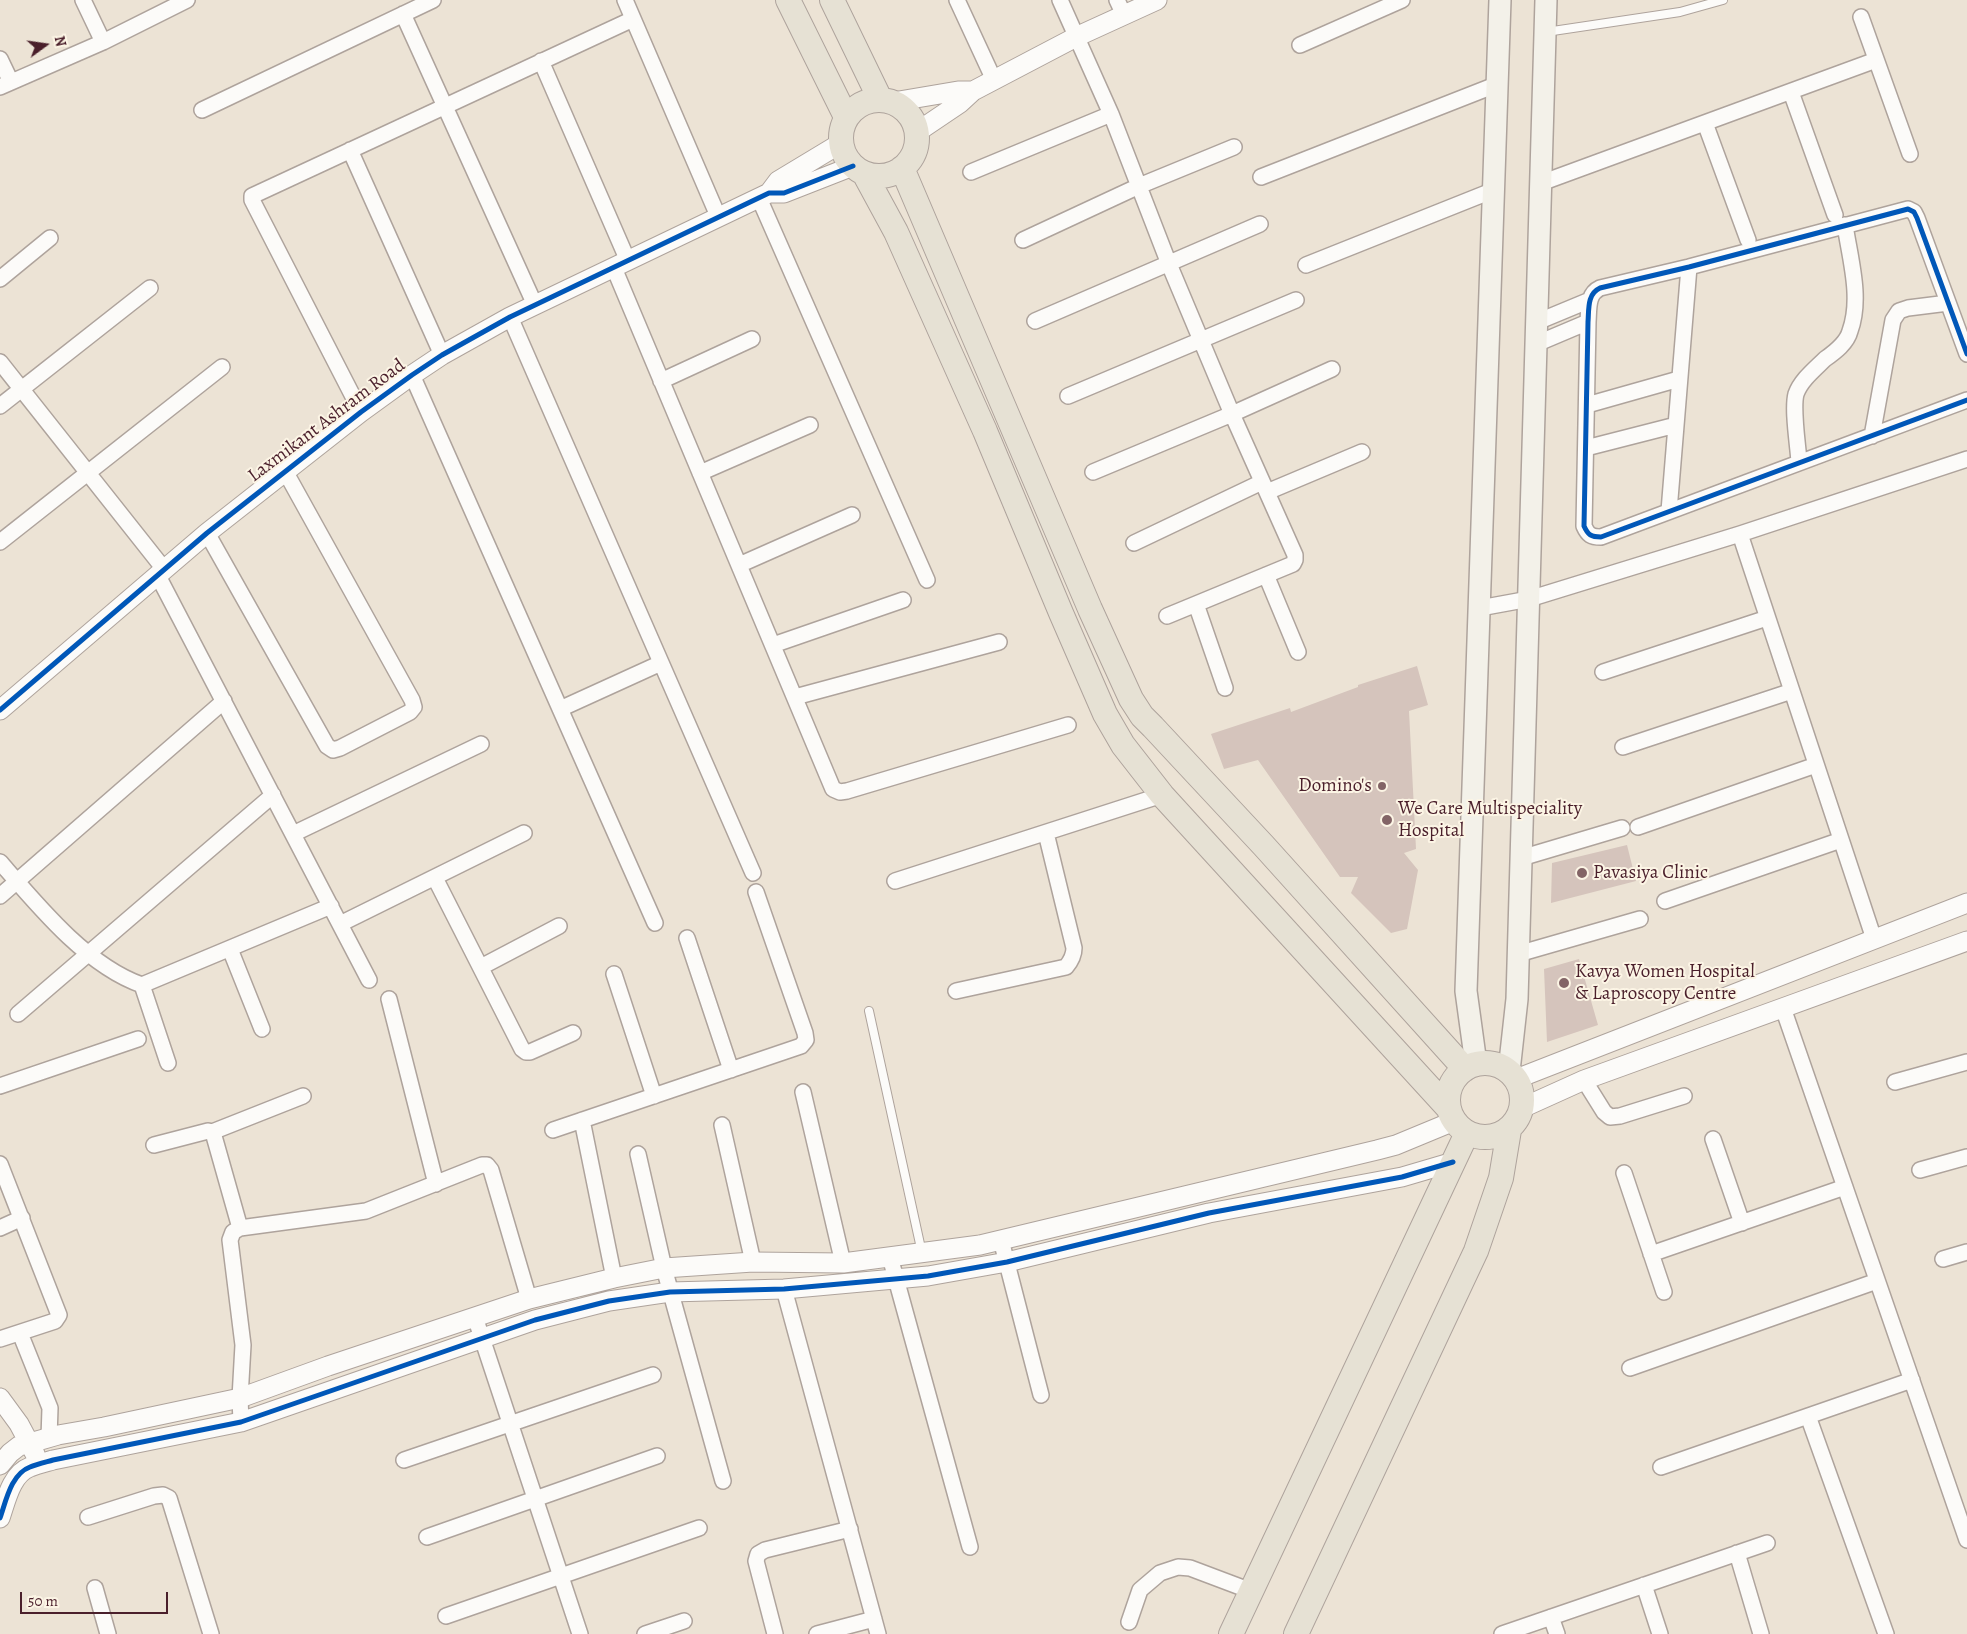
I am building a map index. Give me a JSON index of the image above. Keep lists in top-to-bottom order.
{
  "streets": {
    "street": ["Laxmikant Ashram Road"]
  },
  "places": [
    "Domino's",
    "We Care Multispeciality Hospital",
    "Pavasiya Clinic",
    "Kavya Women Hospital & Laproscopy Centre"
  ],
  "scale_bar": "50 m",
  "north": "right"
}
